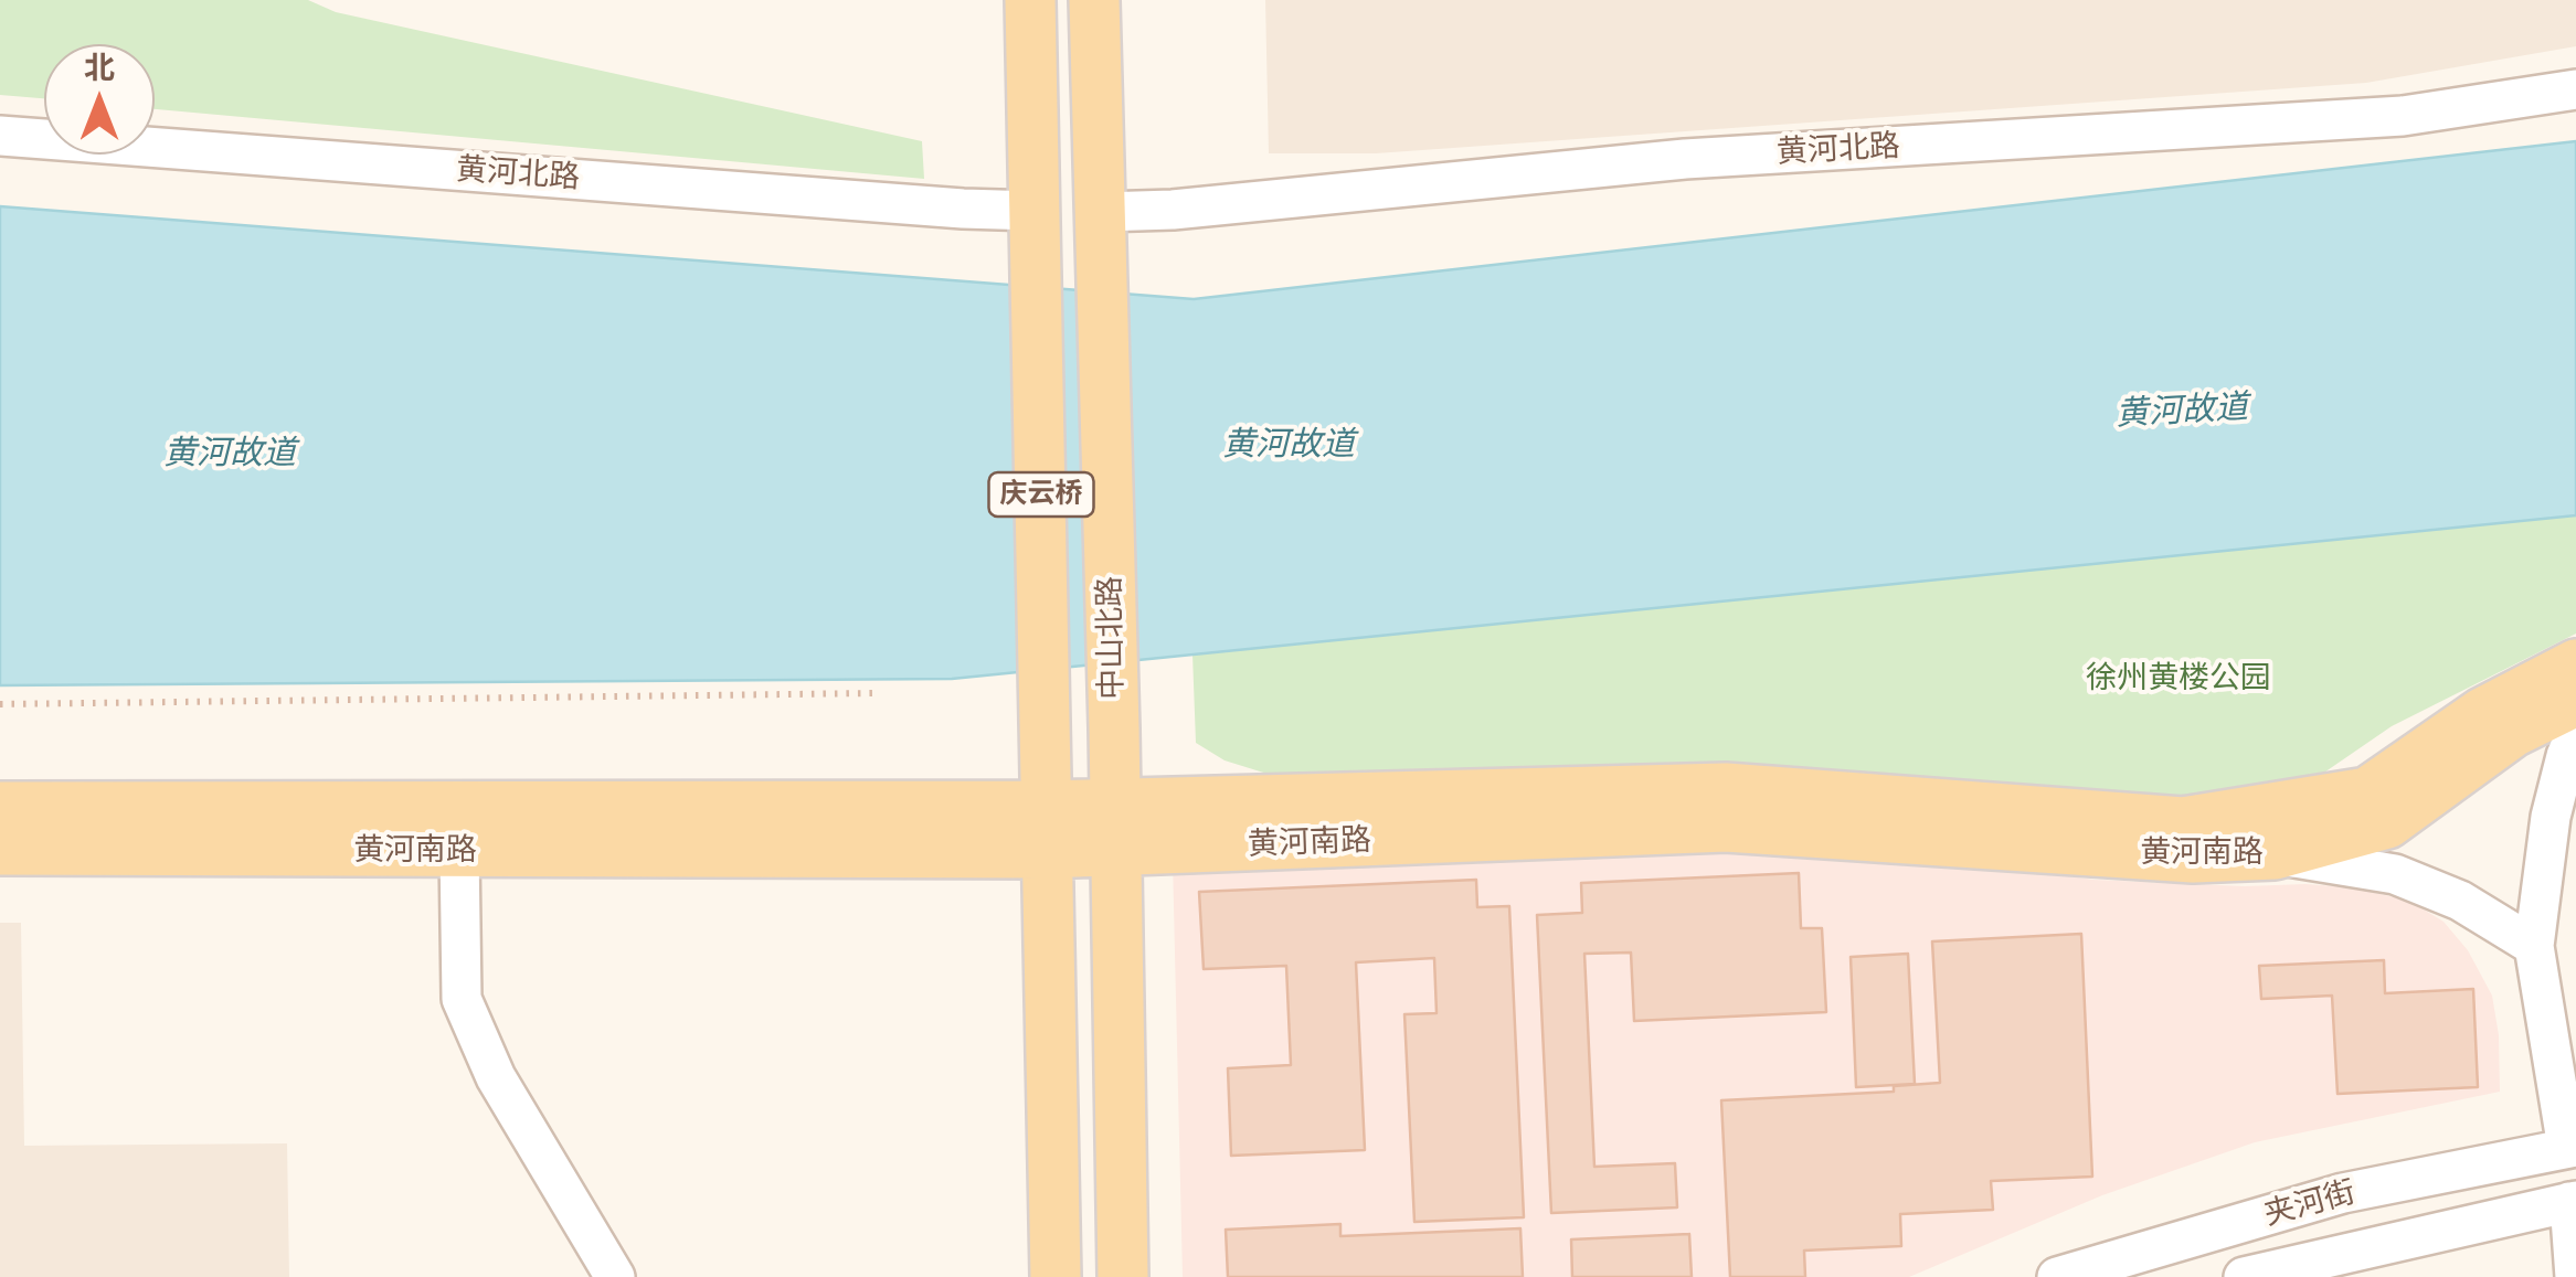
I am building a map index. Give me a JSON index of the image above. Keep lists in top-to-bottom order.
{
  "streets": {
    "main road": ["庆云桥", "中山北路", "黄河南路"],
    "street": ["黄河北路", "夹河街"]
  },
  "crossings": [
    ["黄河北路", "庆云桥"],
    ["黄河北路", "中山北路"],
    ["庆云桥", "黄河南路"],
    ["中山北路", "黄河南路"]
  ],
  "water": ["黄河故道"],
  "parks": ["徐州黄楼公园"],
  "north": "top"
}
